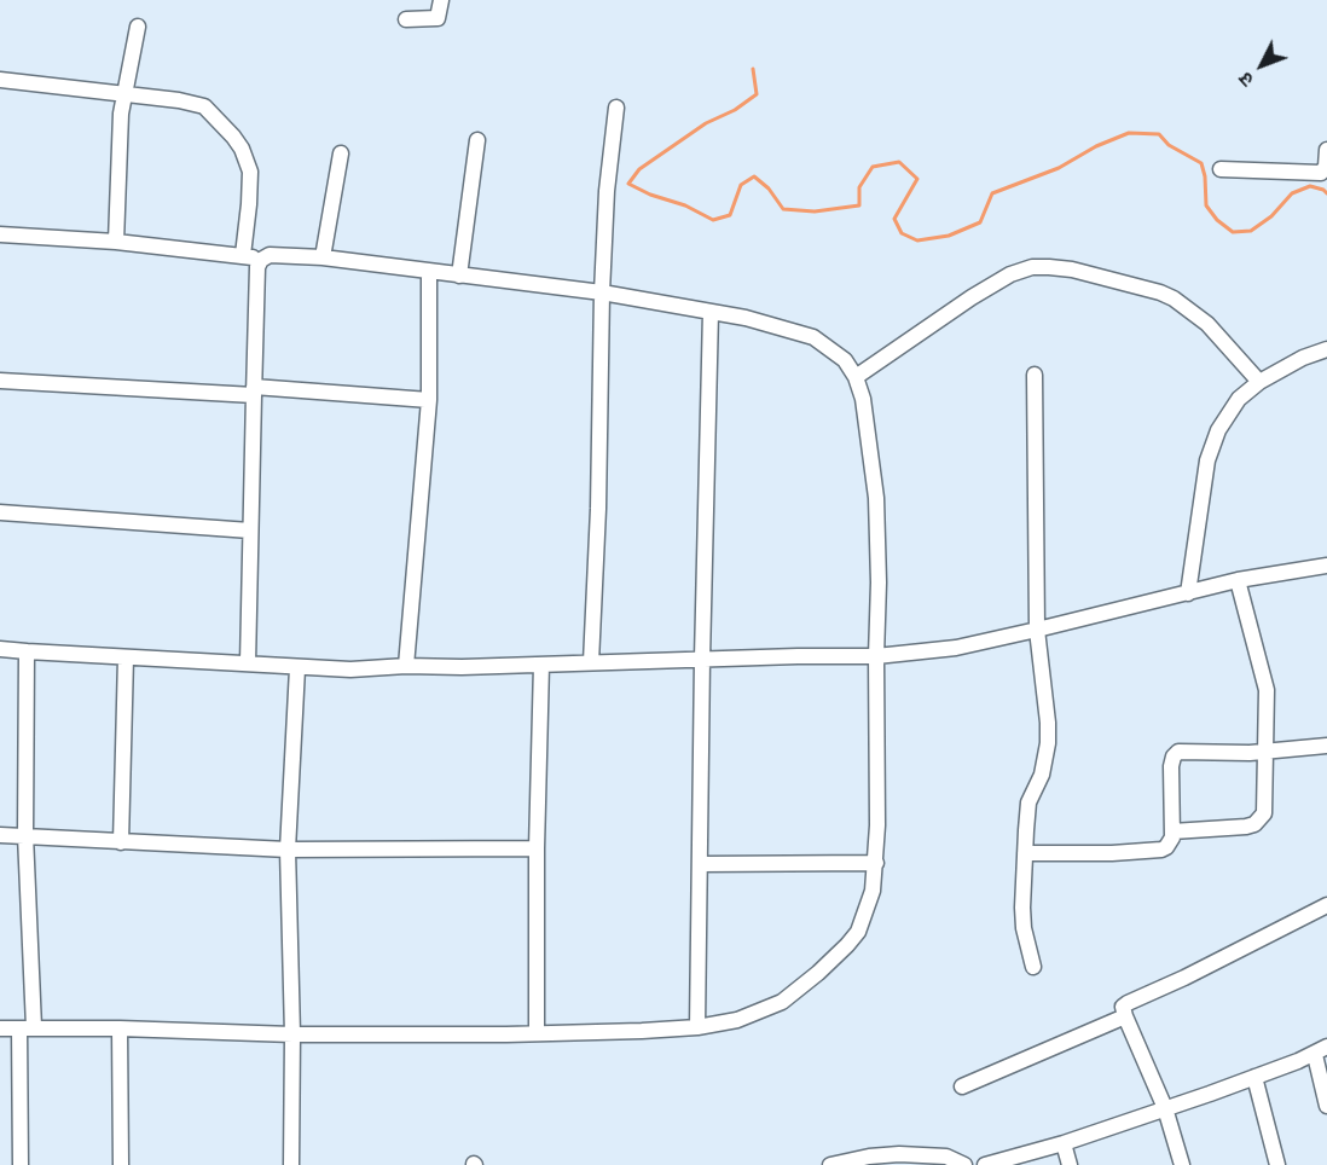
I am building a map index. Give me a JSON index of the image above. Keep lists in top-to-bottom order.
{
  "north": "bottom left"
}
